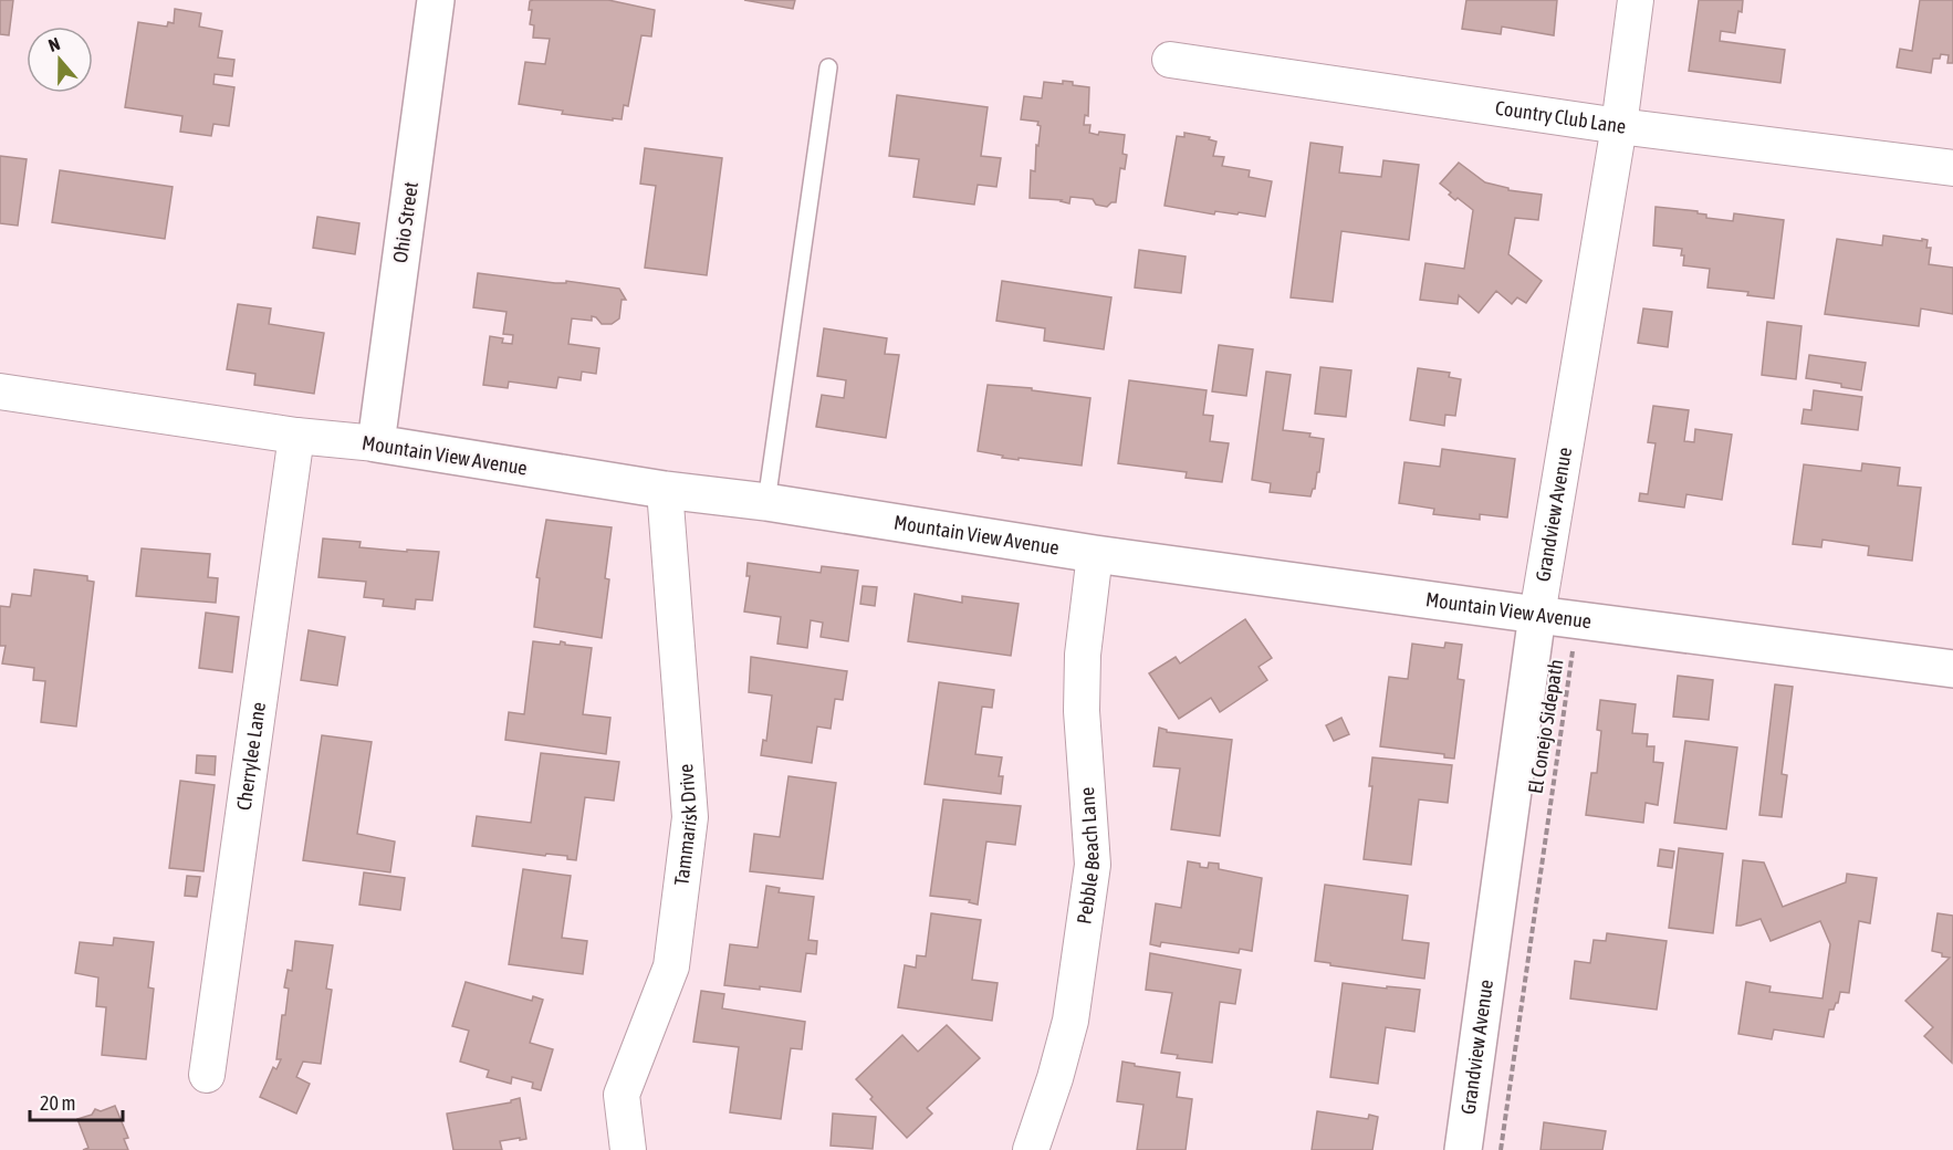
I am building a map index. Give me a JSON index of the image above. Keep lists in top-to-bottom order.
{
  "streets": {
    "street": [
      "Country Club Lane",
      "Ohio Street",
      "Mountain View Avenue",
      "Grandview Avenue",
      "Cherrylee Lane",
      "Tammarisk Drive",
      "Pebble Beach Lane"
    ],
    "path": ["El Conejo Sidepath"]
  },
  "crossings": [
    ["Country Club Lane", "Grandview Avenue"],
    ["Ohio Street", "Mountain View Avenue"],
    ["Mountain View Avenue", "Grandview Avenue"],
    ["Mountain View Avenue", "Cherrylee Lane"],
    ["Mountain View Avenue", "Tammarisk Drive"],
    ["Mountain View Avenue", "Pebble Beach Lane"]
  ],
  "scale_bar": "20 m",
  "north": "top"
}
